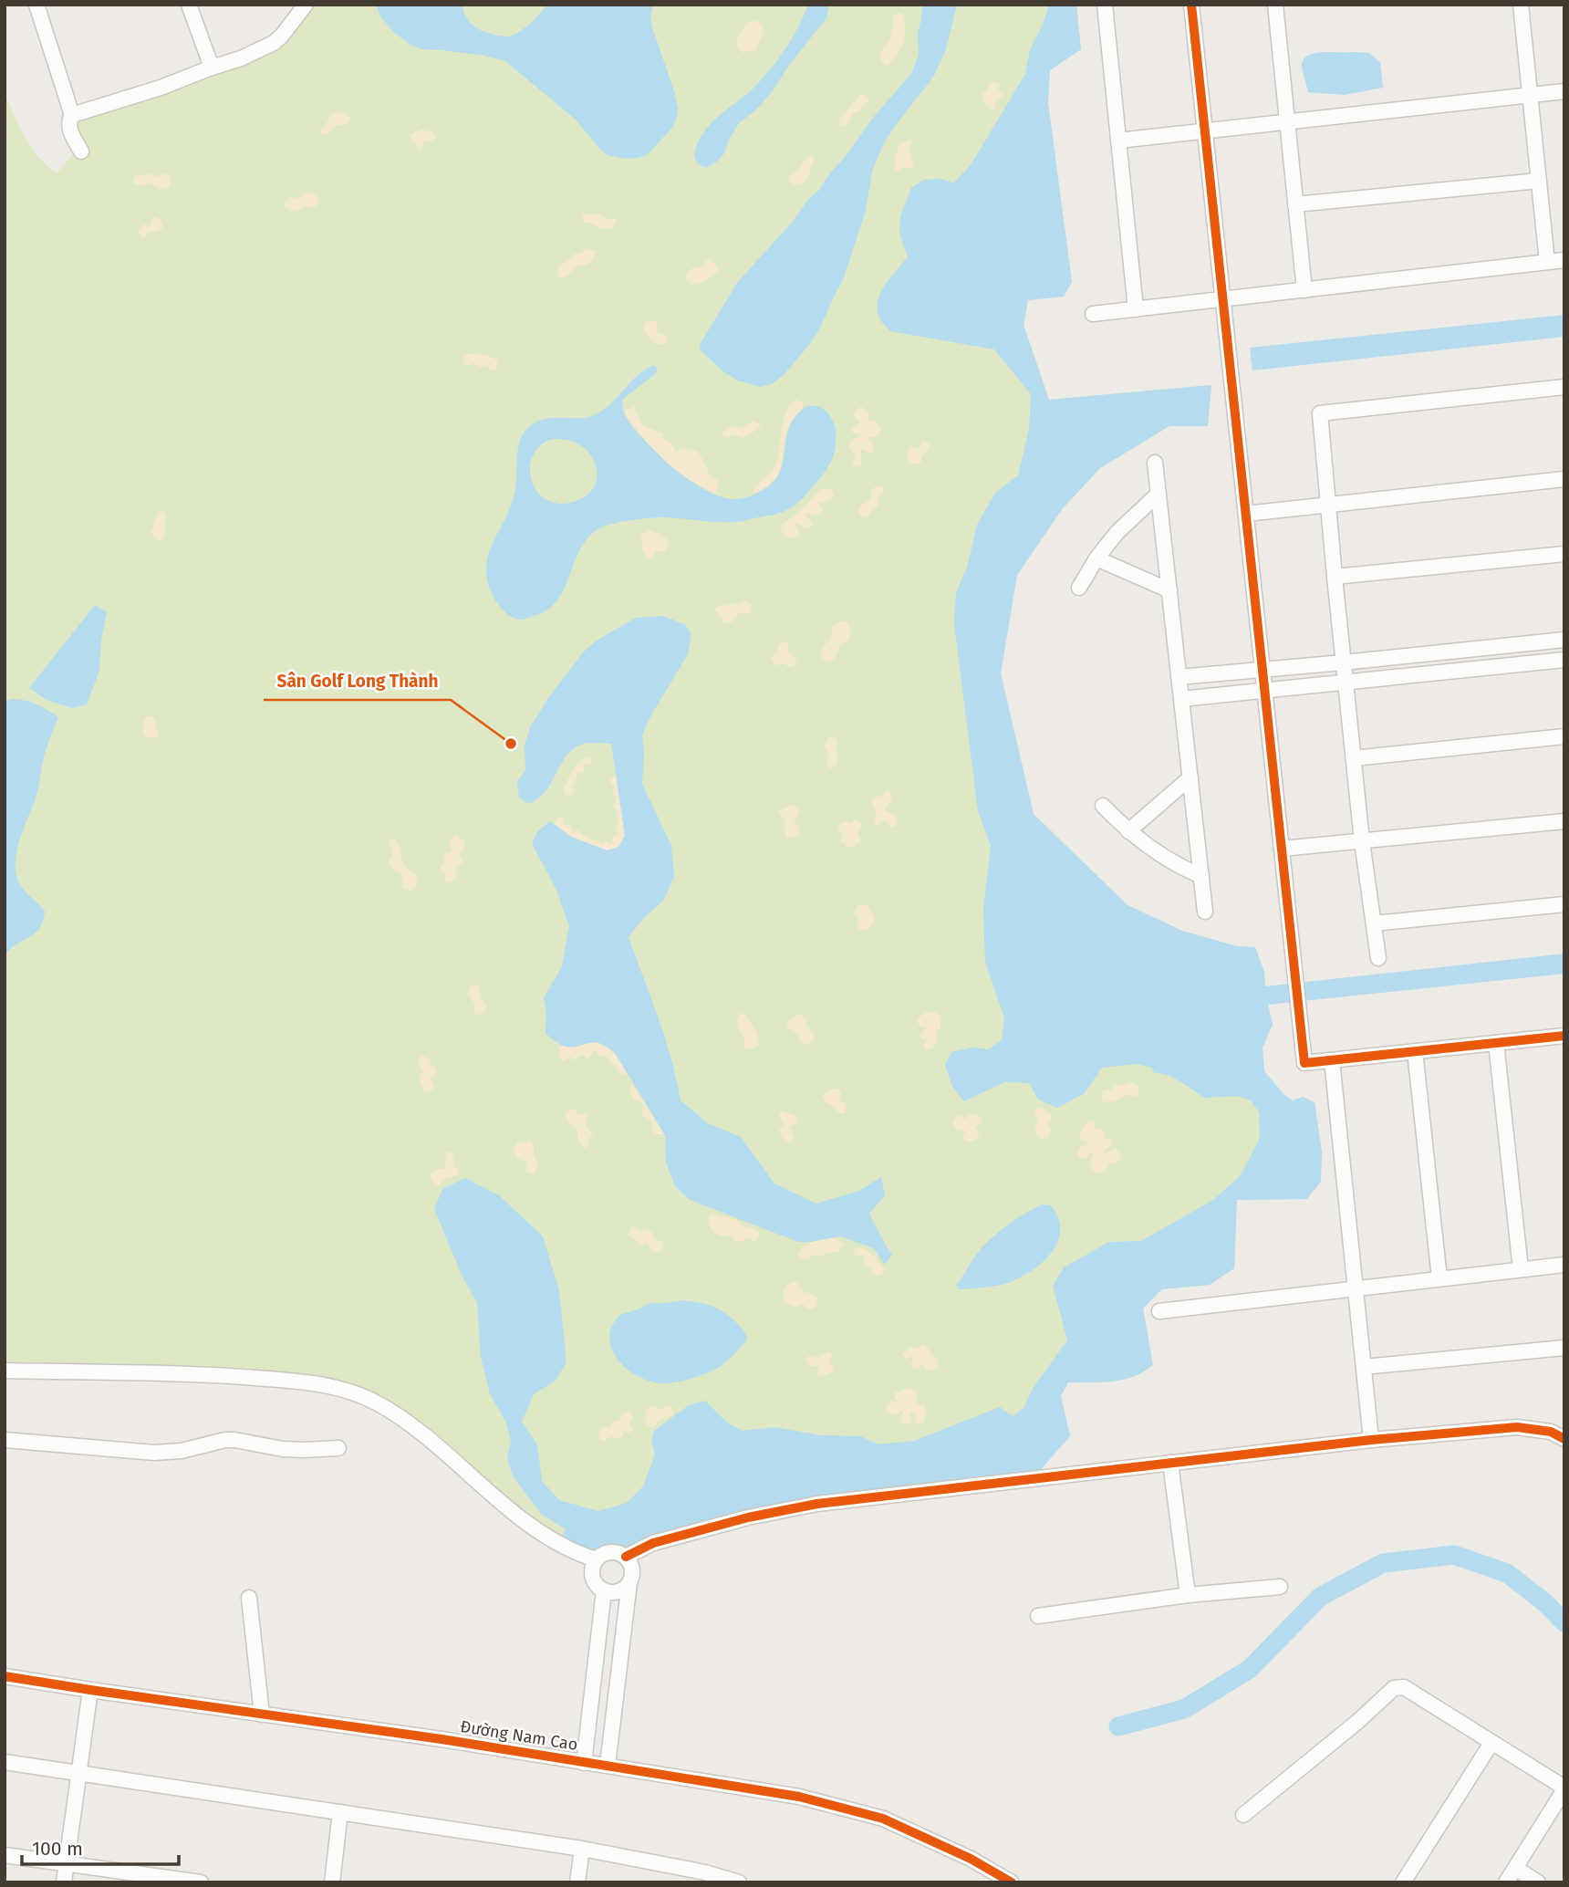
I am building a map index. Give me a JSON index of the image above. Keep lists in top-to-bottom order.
{
  "streets": {
    "street": ["Đường Nam Cao"]
  },
  "places": ["Sân Golf Long Thành"],
  "scale_bar": "100 m"
}
